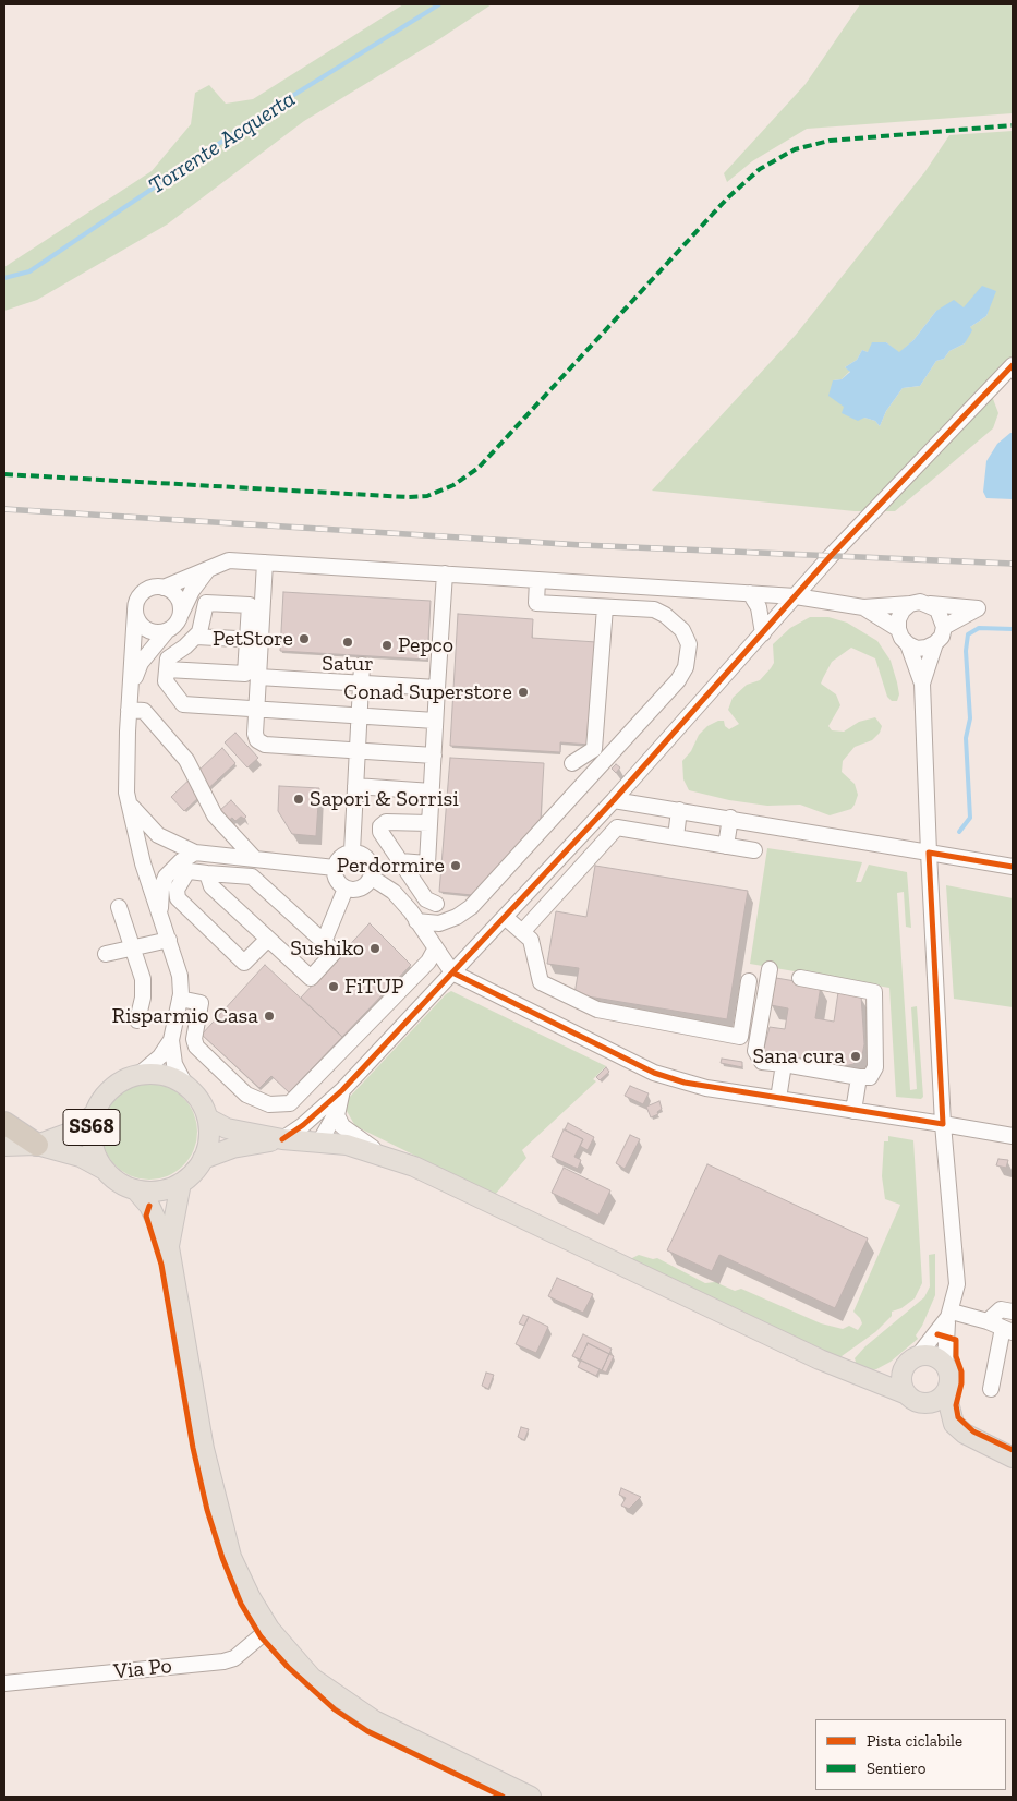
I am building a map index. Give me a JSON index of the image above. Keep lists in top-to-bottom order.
{
  "streets": {
    "main road": ["SS68"],
    "street": ["Via Po"]
  },
  "water": ["Torrente Acquerta"],
  "places": [
    "PetStore",
    "Satur",
    "Pepco",
    "Conad Superstore",
    "Sapori & Sorrisi",
    "Perdormire",
    "Sushiko",
    "FiTUP",
    "Risparmio Casa",
    "Sana cura"
  ],
  "legend": ["Pista ciclabile", "Sentiero"]
}
